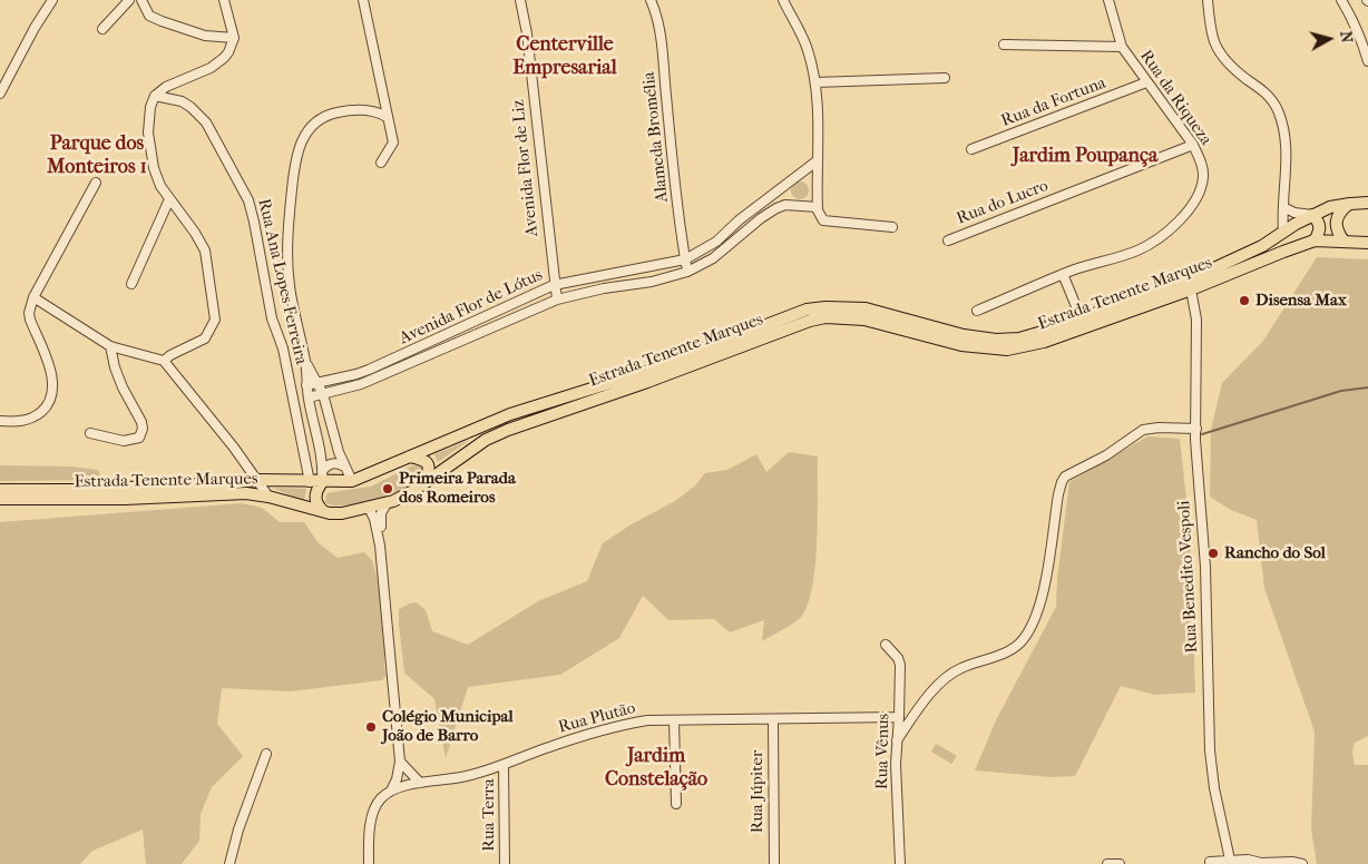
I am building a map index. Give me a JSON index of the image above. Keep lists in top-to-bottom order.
{
  "streets": {
    "main road": ["Estrada Tenente Marques"],
    "street": [
      "Rua da Riqueza",
      "Rua da Fortuna",
      "Alameda Bromélia",
      "Avenida Flor de Liz",
      "Rua do Lucro",
      "Rua Ana Lopes Ferreira",
      "Avenida Flor de Lótus",
      "Rua Benedito Vespoli",
      "Rua Plutão",
      "Rua Vênus",
      "Rua Júpiter",
      "Rua Terra"
    ]
  },
  "crossings": [
    ["Rua da Riqueza", "Rua da Fortuna"],
    ["Rua da Riqueza", "Rua do Lucro"],
    ["Alameda Bromélia", "Avenida Flor de Lótus"],
    ["Avenida Flor de Liz", "Avenida Flor de Lótus"],
    ["Rua Ana Lopes Ferreira", "Estrada Tenente Marques"],
    ["Estrada Tenente Marques", "Rua Benedito Vespoli"],
    ["Rua Plutão", "Rua Vênus"],
    ["Rua Plutão", "Rua Júpiter"],
    ["Rua Plutão", "Rua Terra"]
  ],
  "districts": [
    "Centerville Empresarial",
    "Parque dos Monteiros 1",
    "Jardim Poupança",
    "Jardim Constelação"
  ],
  "places": [
    "Disensa Max",
    "Primeira Parada dos Romeiros",
    "Rancho do Sol",
    "Colégio Municipal João de Barro"
  ],
  "north": "right"
}
